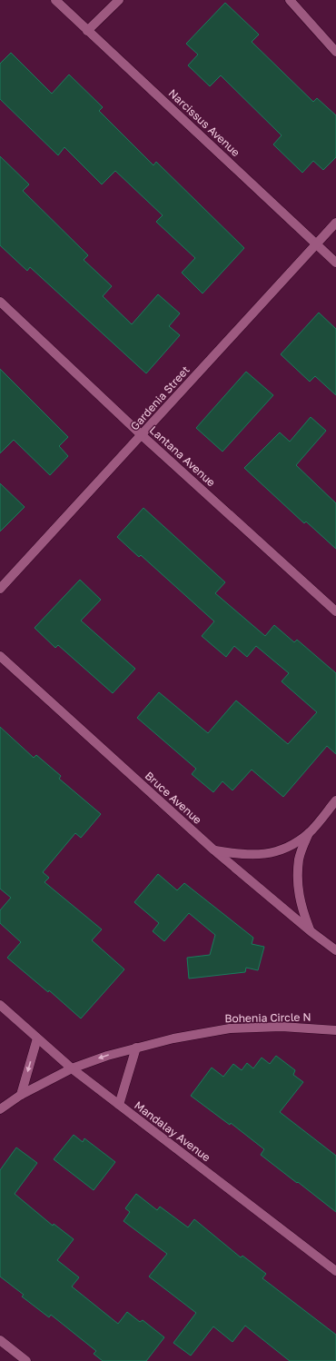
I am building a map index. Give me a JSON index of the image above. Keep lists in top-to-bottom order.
{
  "streets": {
    "street": [
      "Narcissus Avenue",
      "Gardenia Street",
      "Lantana Avenue",
      "Bruce Avenue",
      "Bohenia Circle N",
      "Mandalay Avenue"
    ]
  },
  "crossings": [
    ["Narcissus Avenue", "Gardenia Street"],
    ["Gardenia Street", "Lantana Avenue"],
    ["Bohenia Circle N", "Mandalay Avenue"]
  ]
}
